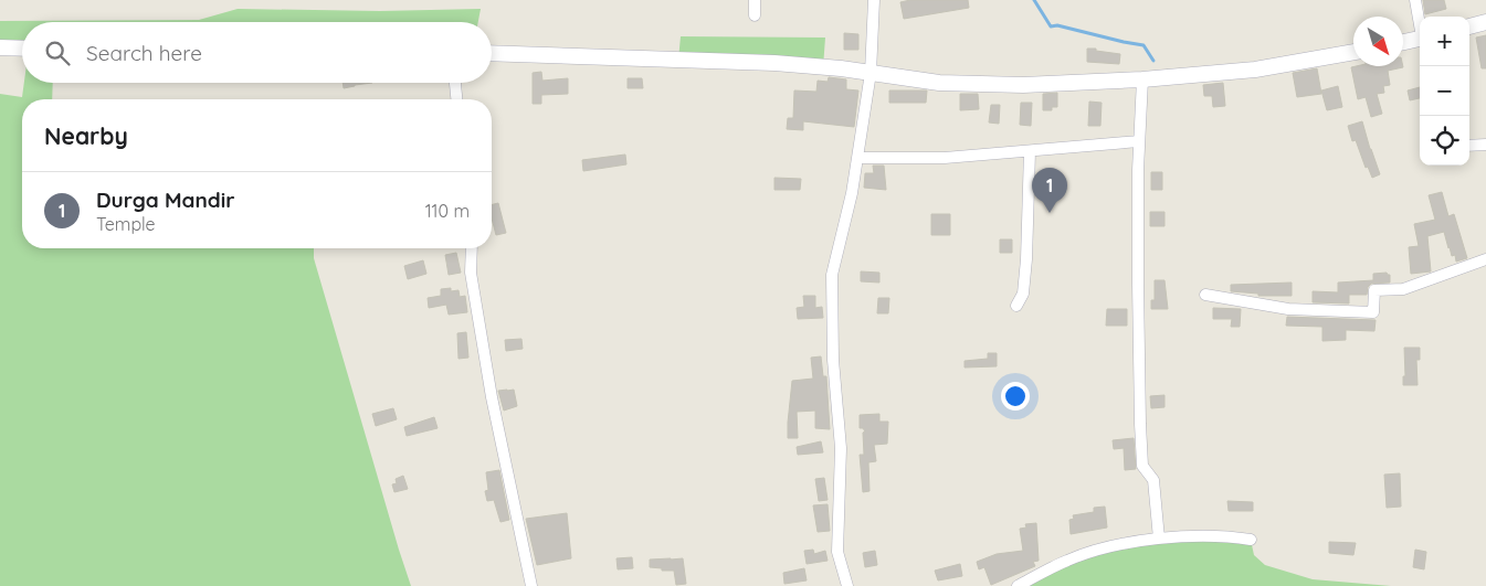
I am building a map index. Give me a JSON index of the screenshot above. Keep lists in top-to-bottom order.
{
  "north": "bottom right",
  "page": {
    "map_buttons": ["+", "−"],
    "search": "Search here",
    "heading": "Nearby",
    "pins": "1",
    "list": [
      {
        "mark": "1",
        "name": "Durga Mandir",
        "note": "Temple",
        "value": "110 m"
      }
    ]
  }
}
